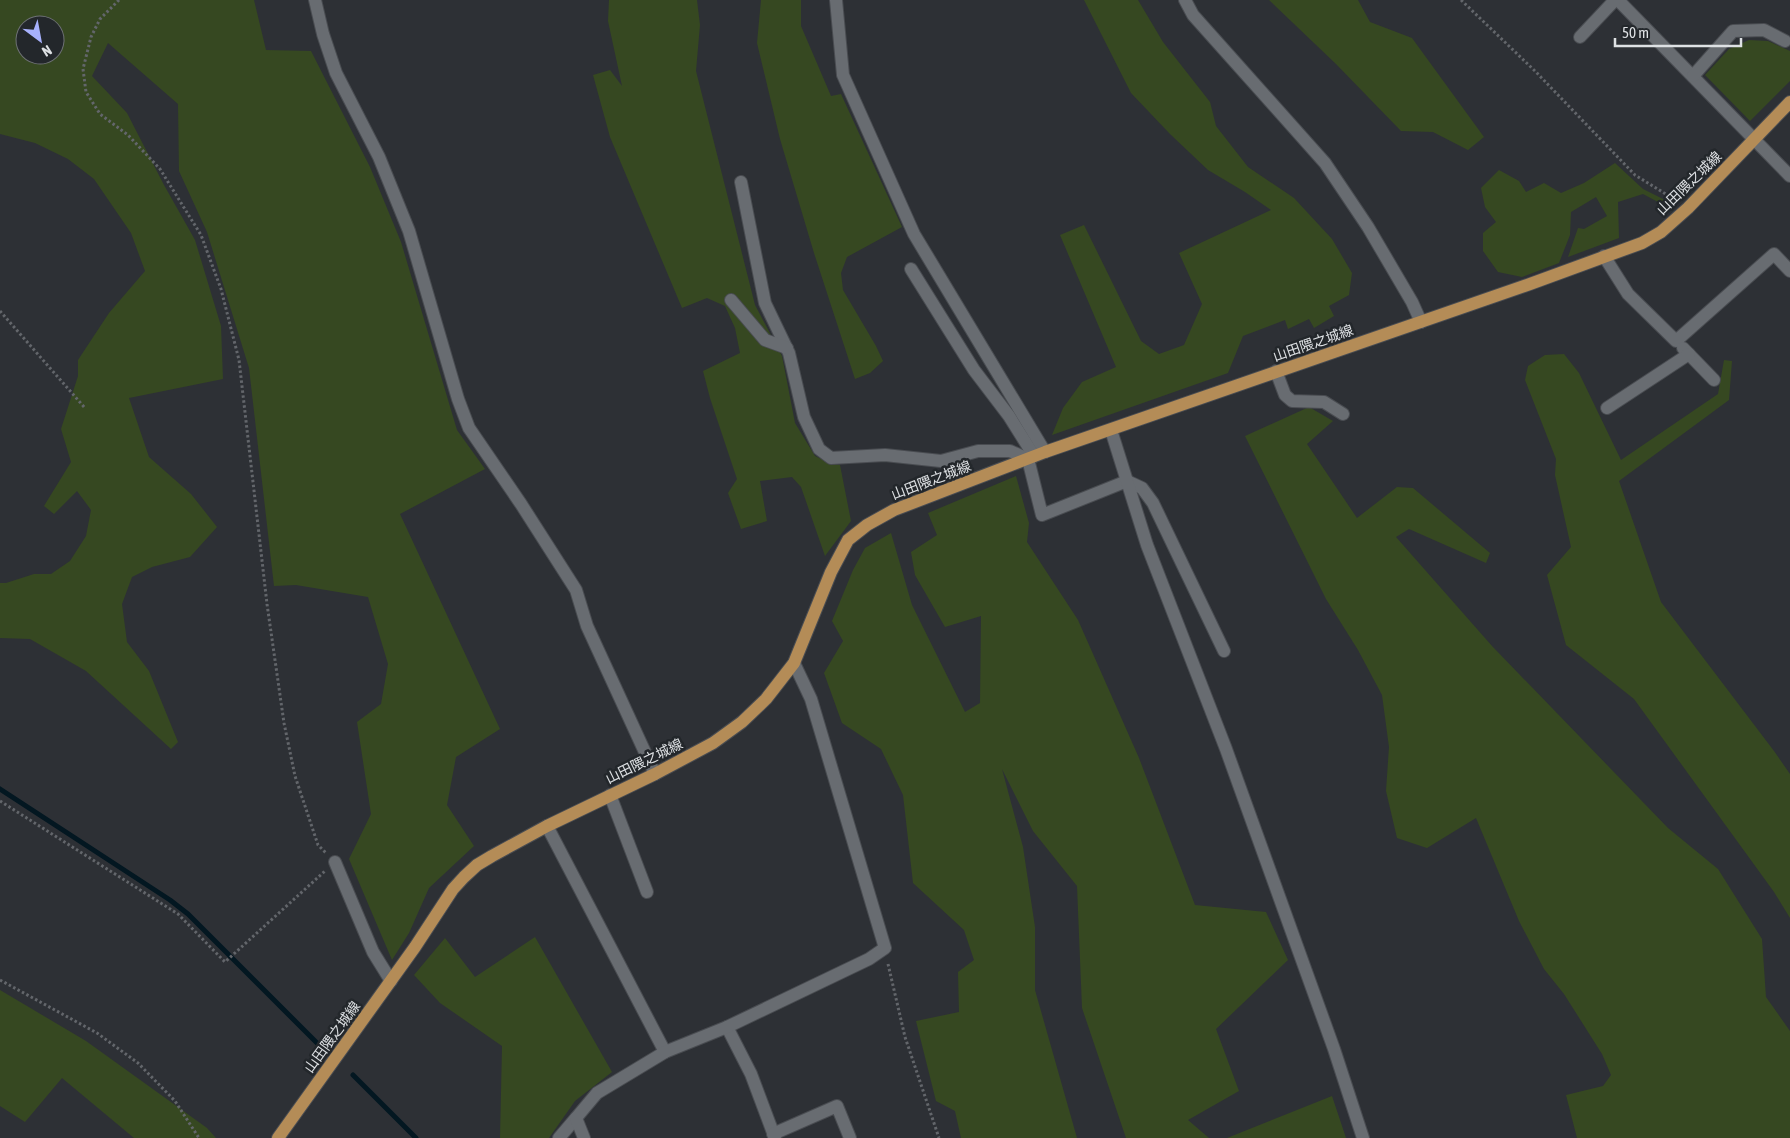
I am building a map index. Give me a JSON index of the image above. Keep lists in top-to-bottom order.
{
  "streets": {
    "main road": ["山田隈之城線"]
  },
  "scale_bar": "50 m",
  "north": "bottom right"
}
